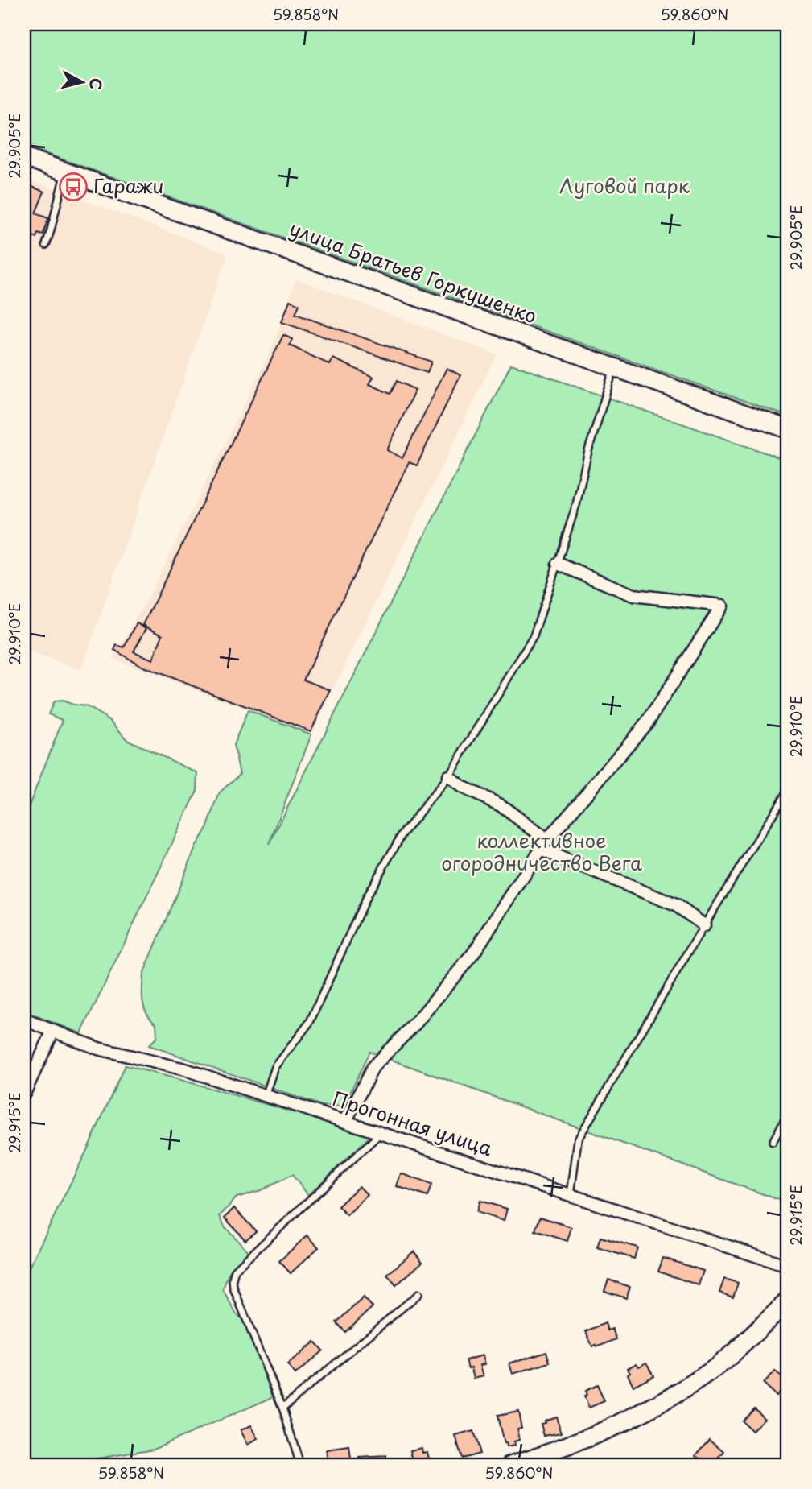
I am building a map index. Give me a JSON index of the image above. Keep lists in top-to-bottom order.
{
  "streets": {
    "street": ["улица Братьев Горкушенко", "Прогонная улица"]
  },
  "parks": ["Луговой парк", "коллективное огородничество Вега"],
  "places": {
    "bus stop": ["Гаражи"]
  },
  "north": "right",
  "coordinates": [
    "59.858°N",
    "59.860°N",
    "29.905°E",
    "29.910°E",
    "29.915°E"
  ]
}
